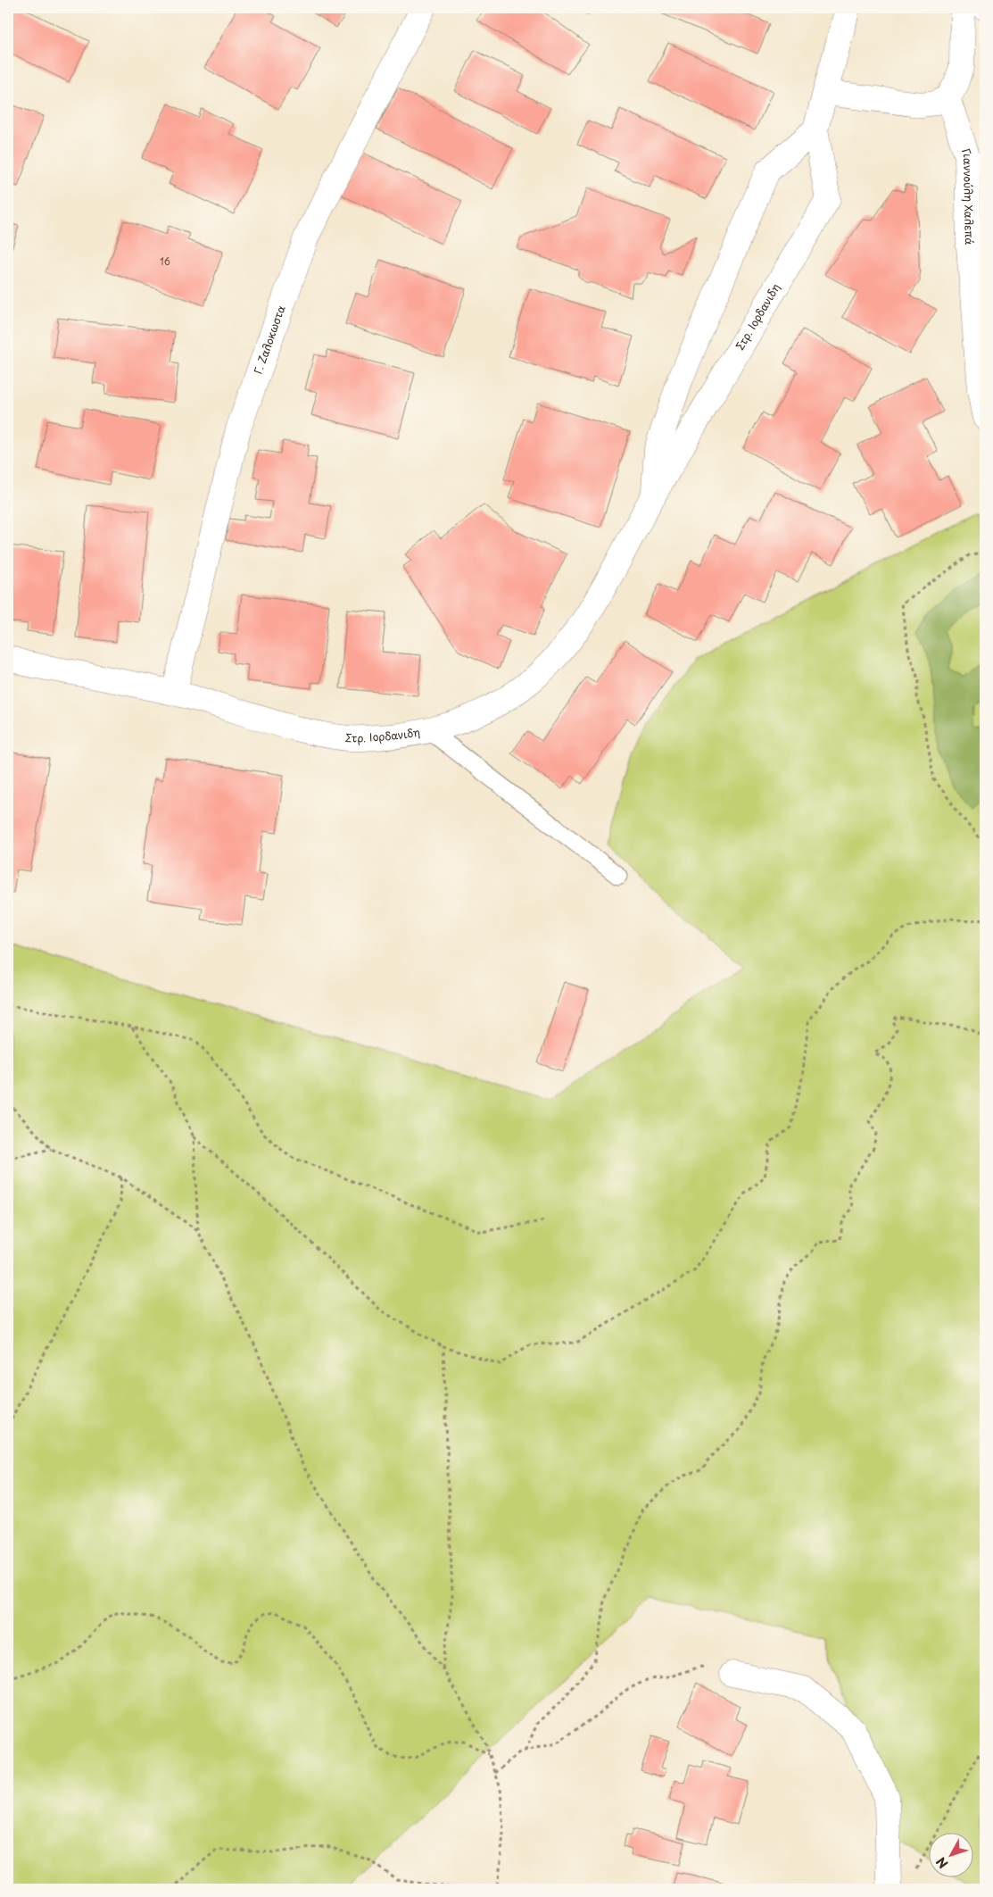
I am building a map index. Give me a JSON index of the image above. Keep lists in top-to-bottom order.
{
  "streets": {
    "street": ["Γιαννούλη Χαλεπά", "Στρ. Ιορδανιδη", "Γ. Ζαλοκωστα"]
  },
  "crossings": [
    ["Στρ. Ιορδανιδη", "Γ. Ζαλοκωστα"]
  ],
  "house_numbers": ["16"],
  "north": "bottom left"
}
